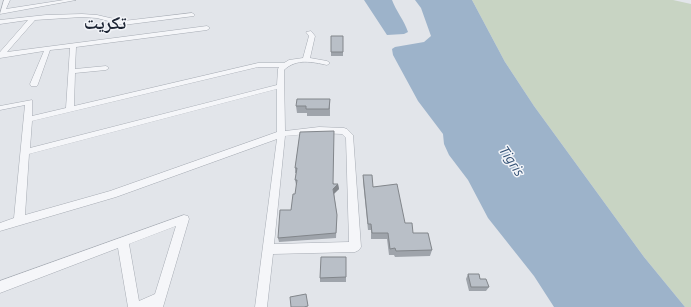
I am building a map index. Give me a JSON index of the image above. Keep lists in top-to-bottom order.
{
  "districts": ["تكريت"],
  "water": ["Tigris"]
}
